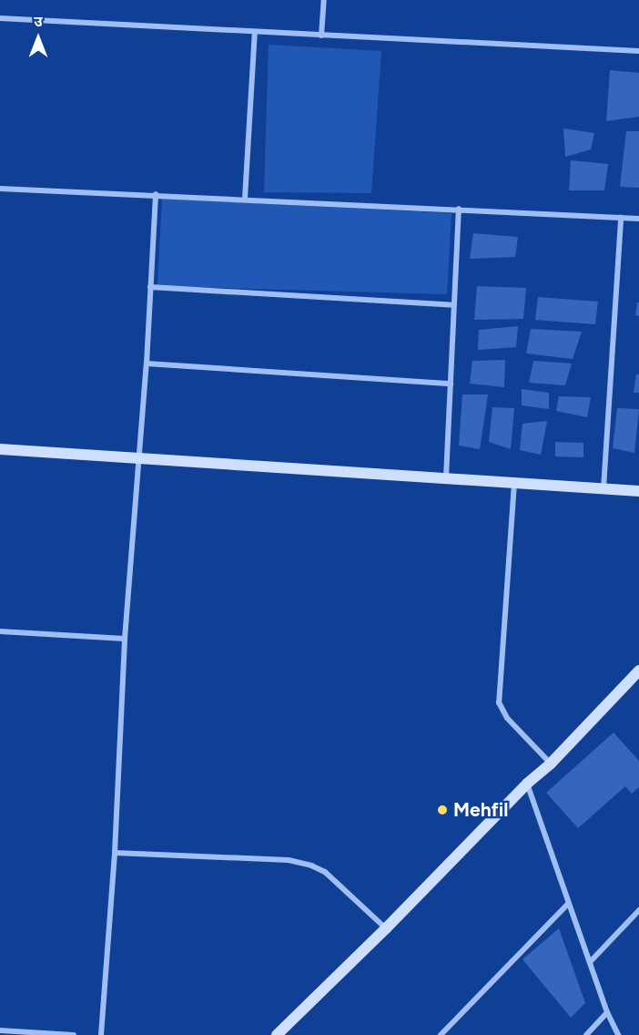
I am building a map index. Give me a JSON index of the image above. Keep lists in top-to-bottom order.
{
  "places": ["Mehfil"],
  "north": "top"
}
